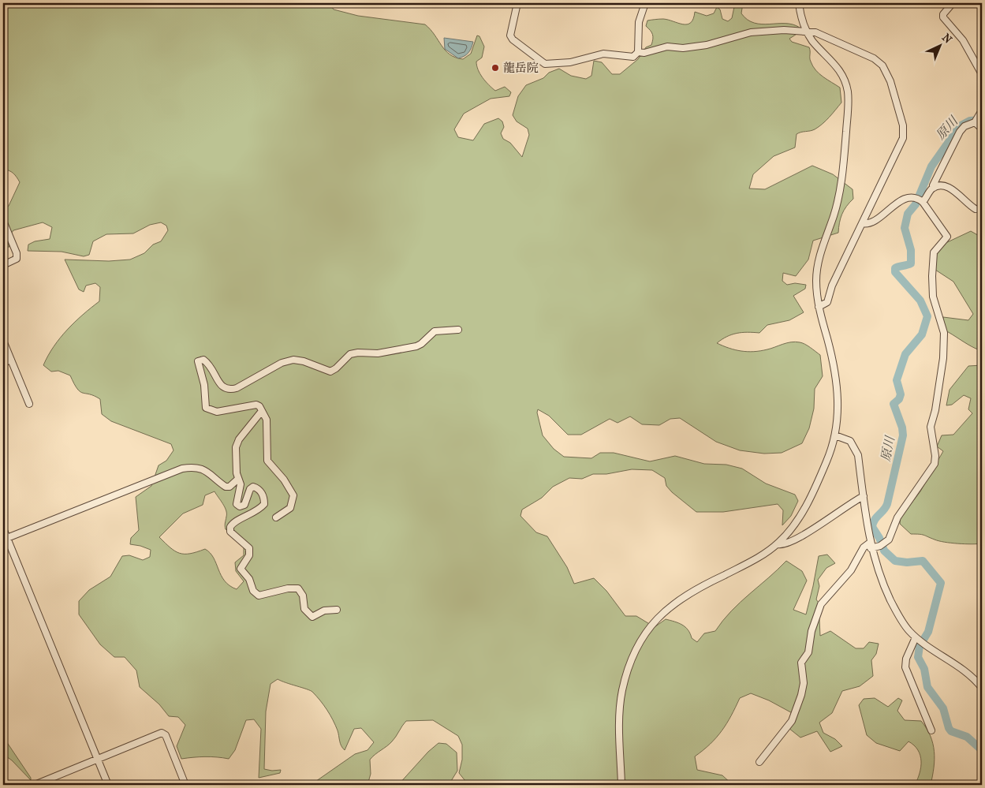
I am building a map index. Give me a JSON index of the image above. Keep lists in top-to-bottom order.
{
  "water": ["原川"],
  "places": ["龍岳院"],
  "north": "top right"
}
